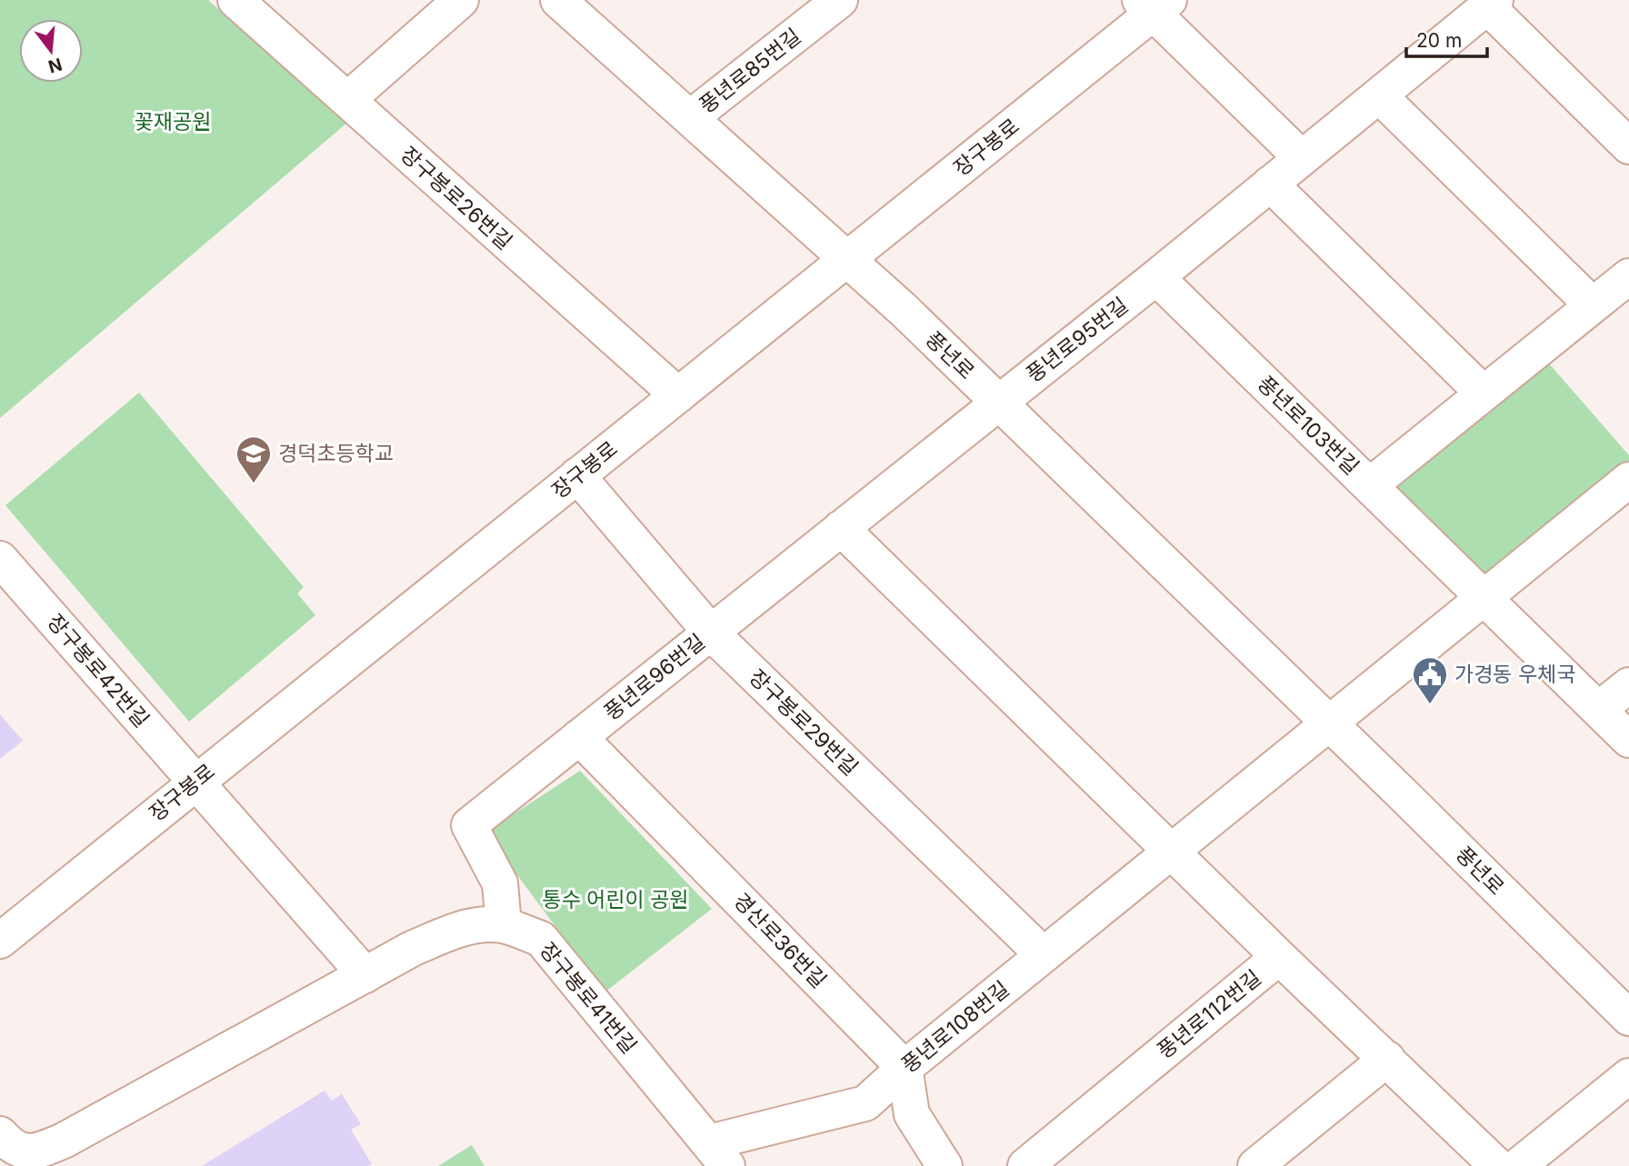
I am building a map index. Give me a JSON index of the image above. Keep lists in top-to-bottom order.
{
  "streets": {
    "street": [
      "풍년로85번길",
      "장구봉로",
      "장구봉로26번길",
      "풍년로95번길",
      "풍년로",
      "풍년로103번길",
      "장구봉로42번길",
      "풍년로96번길",
      "장구봉로29번길",
      "경산로36번길",
      "장구봉로41번길",
      "풍년로112번길",
      "풍년로108번길"
    ]
  },
  "crossings": [
    ["풍년로85번길", "풍년로"],
    ["장구봉로", "장구봉로26번길"],
    ["장구봉로", "풍년로"],
    ["장구봉로", "장구봉로42번길"],
    ["장구봉로", "장구봉로29번길"],
    ["풍년로95번길", "풍년로"],
    ["풍년로95번길", "풍년로103번길"],
    ["풍년로95번길", "풍년로96번길"],
    ["풍년로", "풍년로96번길"],
    ["풍년로", "풍년로108번길"],
    ["풍년로96번길", "장구봉로29번길"],
    ["풍년로96번길", "경산로36번길"],
    ["풍년로96번길", "장구봉로41번길"],
    ["장구봉로29번길", "풍년로108번길"],
    ["경산로36번길", "풍년로108번길"],
    ["장구봉로41번길", "풍년로108번길"]
  ],
  "parks": ["꽃재공원", "통수 어린이 공원"],
  "places": {
    "school or university": ["경덕초등학교"],
    "public building": ["가경동 우체국"]
  },
  "scale_bar": "20 m",
  "north": "bottom"
}
